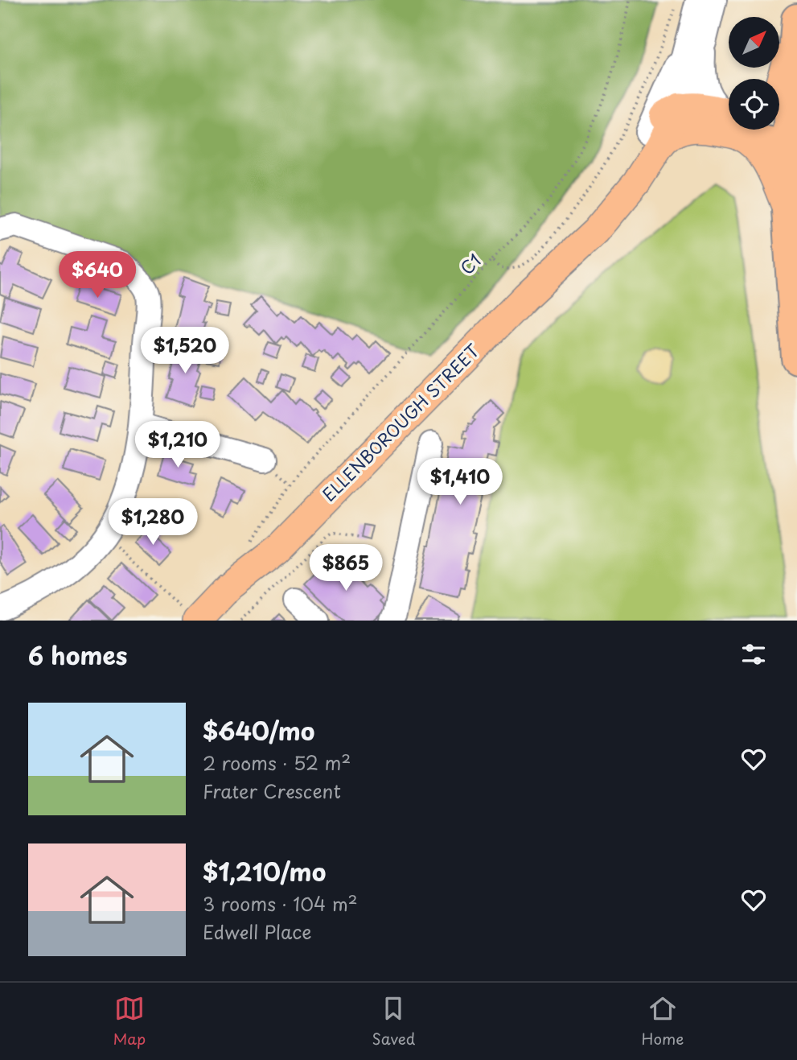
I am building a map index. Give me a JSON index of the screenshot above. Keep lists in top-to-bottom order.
{
  "streets": {
    "main road": ["ELLENBOROUGH STREET"],
    "path": ["C1"]
  },
  "north": "top right",
  "page": {
    "price": [
      "$640",
      "$1,520",
      "$1,210",
      "$1,410",
      "$1,280",
      "$865"
    ],
    "heading": "6 homes",
    "list": [
      {
        "name": "$640/mo",
        "note": "2 rooms · 52 m² · Frater Crescent"
      },
      {
        "name": "$1,210/mo",
        "note": "3 rooms · 104 m² · Edwell Place"
      }
    ],
    "tabs": ["Map", "Saved", "Home"]
  }
}
